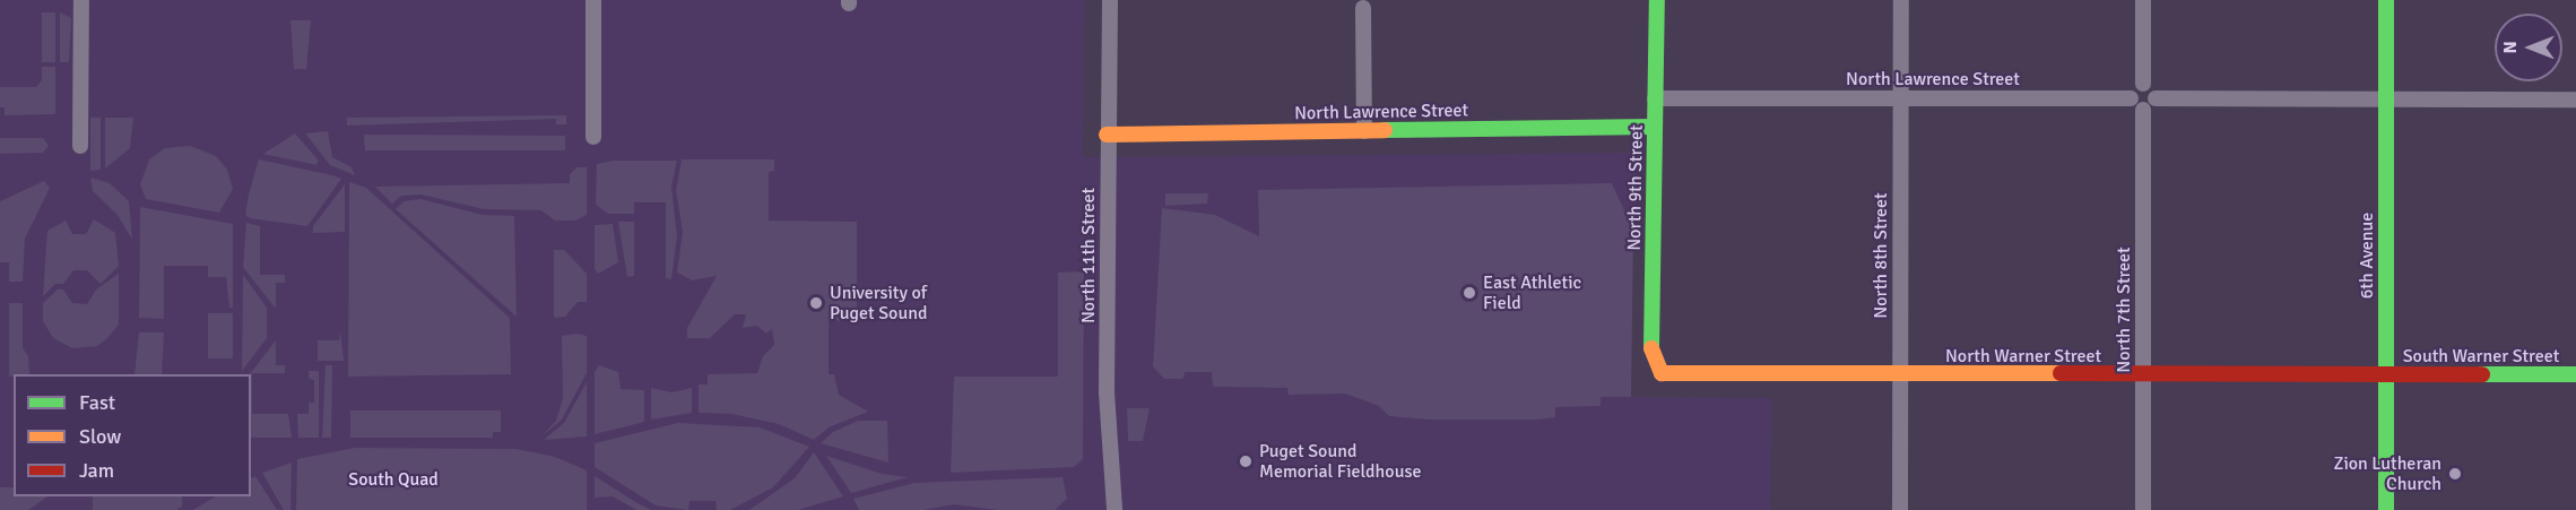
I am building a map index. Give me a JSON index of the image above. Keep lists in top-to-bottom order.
{
  "streets": {
    "street": [
      "North Lawrence Street",
      "North 9th Street",
      "North 11th Street",
      "North 8th Street",
      "6th Avenue",
      "North 7th Street",
      "North Warner Street",
      "South Warner Street"
    ]
  },
  "crossings": [
    ["North Lawrence Street", "North 9th Street"],
    ["North Lawrence Street", "North 11th Street"],
    ["North Lawrence Street", "North 8th Street"],
    ["North Lawrence Street", "North 7th Street"],
    ["North 9th Street", "North Warner Street"],
    ["North 8th Street", "North Warner Street"],
    ["6th Avenue", "North Warner Street"],
    ["6th Avenue", "South Warner Street"],
    ["North 7th Street", "North Warner Street"],
    ["North Warner Street", "South Warner Street"]
  ],
  "parks": ["South Quad"],
  "places": [
    "East Athletic Field",
    "University of Puget Sound",
    "Puget Sound Memorial Fieldhouse",
    "Zion Lutheran Church"
  ],
  "legend": ["Fast", "Slow", "Jam"],
  "north": "left"
}
